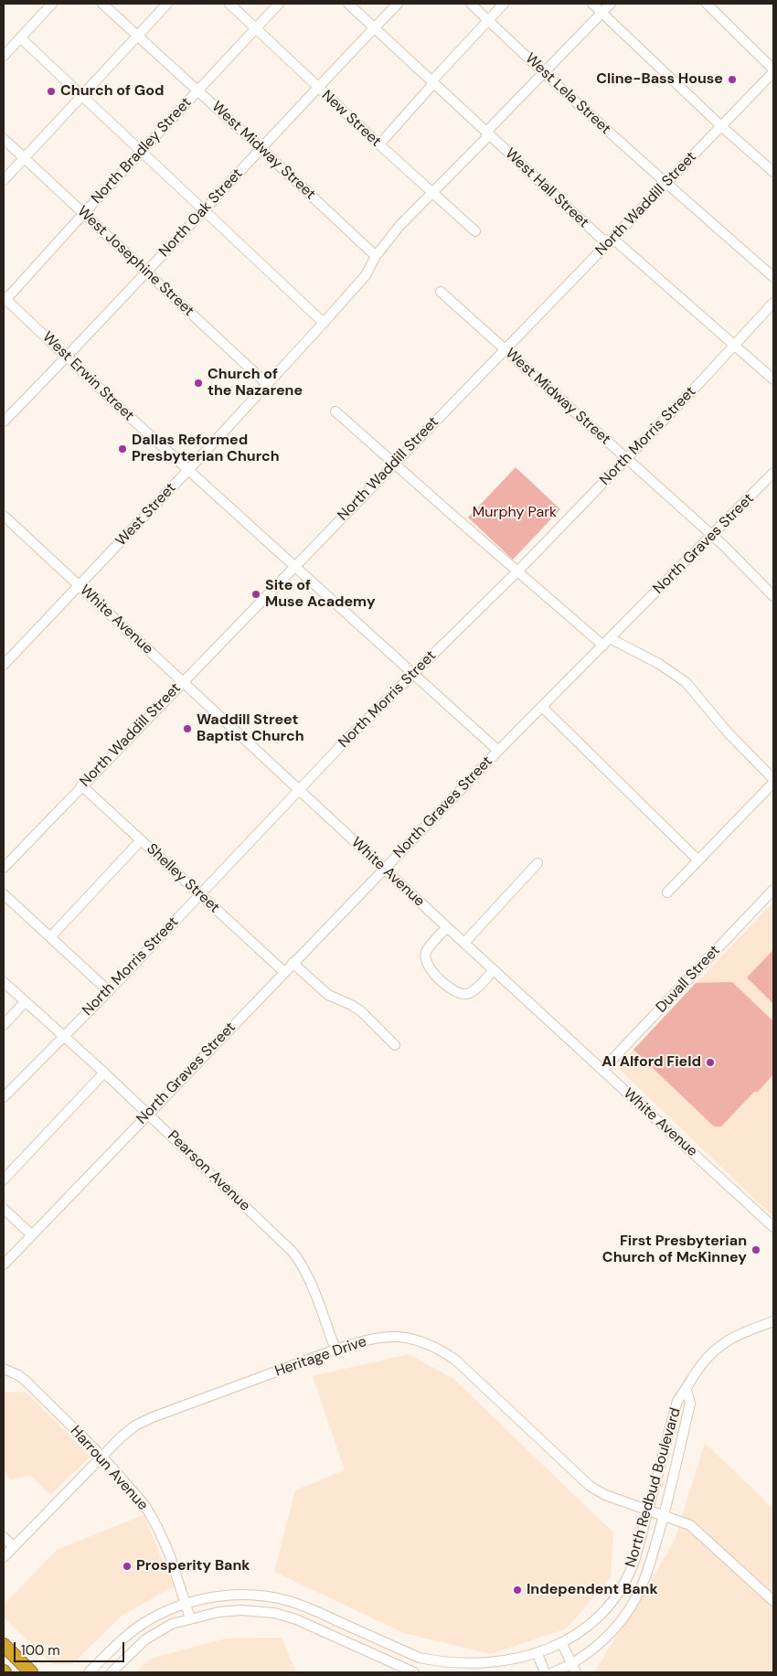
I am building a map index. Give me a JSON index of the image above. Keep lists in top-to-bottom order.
{
  "streets": {
    "street": [
      "West Lela Street",
      "New Street",
      "North Bradley Street",
      "West Midway Street",
      "West Hall Street",
      "North Waddill Street",
      "North Oak Street",
      "West Josephine Street",
      "West Erwin Street",
      "North Morris Street",
      "West Street",
      "North Graves Street",
      "White Avenue",
      "Shelley Street",
      "Duvall Street",
      "Pearson Avenue",
      "Heritage Drive",
      "Harroun Avenue",
      "North Redbud Boulevard"
    ]
  },
  "crossings": [
    ["West Lela Street", "North Waddill Street"],
    ["West Lela Street", "West Street"],
    ["New Street", "North Bradley Street"],
    ["New Street", "North Oak Street"],
    ["New Street", "West Street"],
    ["North Bradley Street", "West Midway Street"],
    ["North Bradley Street", "West Josephine Street"],
    ["North Bradley Street", "West Erwin Street"],
    ["West Midway Street", "North Waddill Street"],
    ["West Midway Street", "North Oak Street"],
    ["West Midway Street", "North Morris Street"],
    ["West Midway Street", "West Street"],
    ["West Midway Street", "North Graves Street"],
    ["West Hall Street", "North Waddill Street"],
    ["West Hall Street", "North Oak Street"],
    ["West Hall Street", "North Morris Street"],
    ["West Hall Street", "West Street"],
    ["North Waddill Street", "West Erwin Street"],
    ["North Waddill Street", "White Avenue"],
    ["North Waddill Street", "Shelley Street"],
    ["North Oak Street", "West Josephine Street"],
    ["North Oak Street", "West Erwin Street"],
    ["West Josephine Street", "West Street"],
    ["West Erwin Street", "North Morris Street"],
    ["West Erwin Street", "West Street"],
    ["West Erwin Street", "North Graves Street"],
    ["North Morris Street", "White Avenue"],
    ["North Morris Street", "Shelley Street"],
    ["North Morris Street", "Pearson Avenue"],
    ["West Street", "White Avenue"],
    ["North Graves Street", "White Avenue"],
    ["North Graves Street", "Shelley Street"],
    ["North Graves Street", "Pearson Avenue"],
    ["White Avenue", "Duvall Street"],
    ["Pearson Avenue", "Heritage Drive"],
    ["Heritage Drive", "Harroun Avenue"],
    ["Heritage Drive", "North Redbud Boulevard"],
    ["Harroun Avenue", "North Redbud Boulevard"]
  ],
  "parks": ["Murphy Park"],
  "places": [
    "Cline-Bass House",
    "Church of God",
    "Church of the Nazarene",
    "Dallas Reformed Presbyterian Church",
    "Site of Muse Academy",
    "Waddill Street Baptist Church",
    "Al Alford Field",
    "First Presbyterian Church of McKinney",
    "Prosperity Bank",
    "Independent Bank"
  ],
  "scale_bar": "100 m"
}
